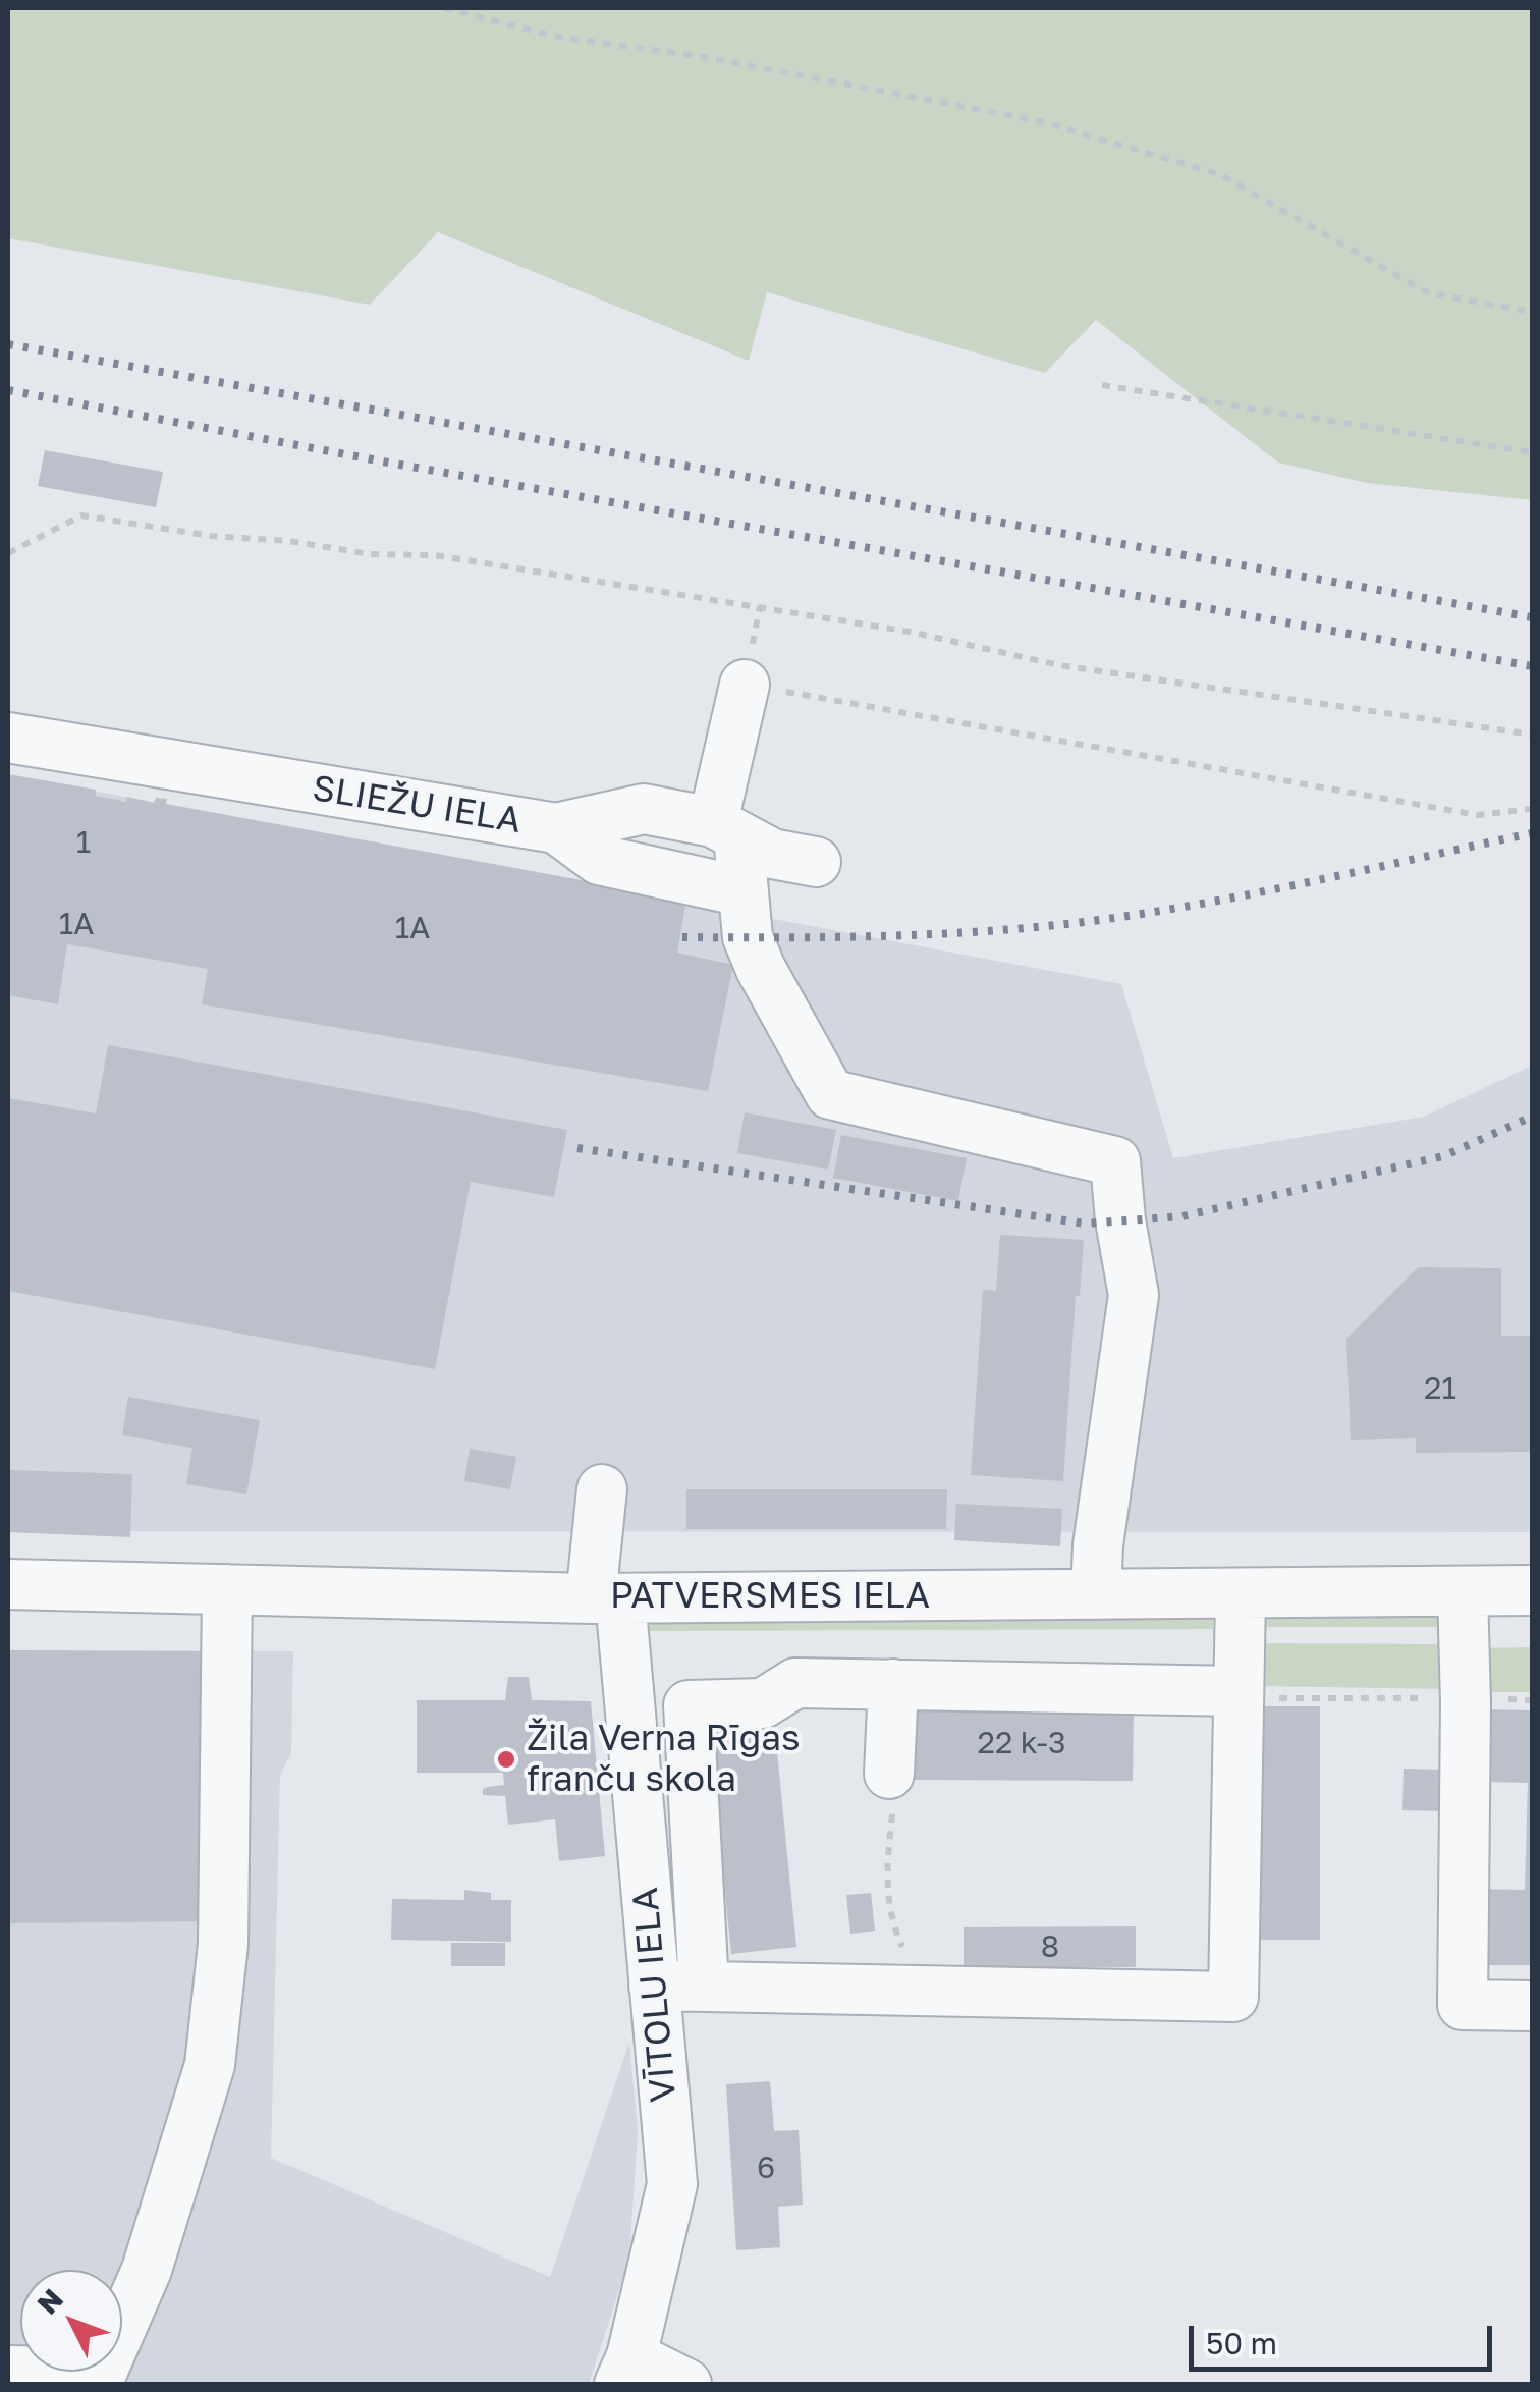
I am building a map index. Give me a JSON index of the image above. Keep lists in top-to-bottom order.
{
  "streets": {
    "street": ["SLIEŽU IELA", "PATVERSMES IELA", "VĪTOLU IELA"]
  },
  "crossings": [
    ["PATVERSMES IELA", "VĪTOLU IELA"]
  ],
  "places": ["Žila Verna Rīgas franču skola"],
  "house_numbers": [
    "1",
    "1A",
    "1A",
    "21",
    "22 k-3",
    "8",
    "6"
  ],
  "scale_bar": "50 m",
  "north": "top left"
}
